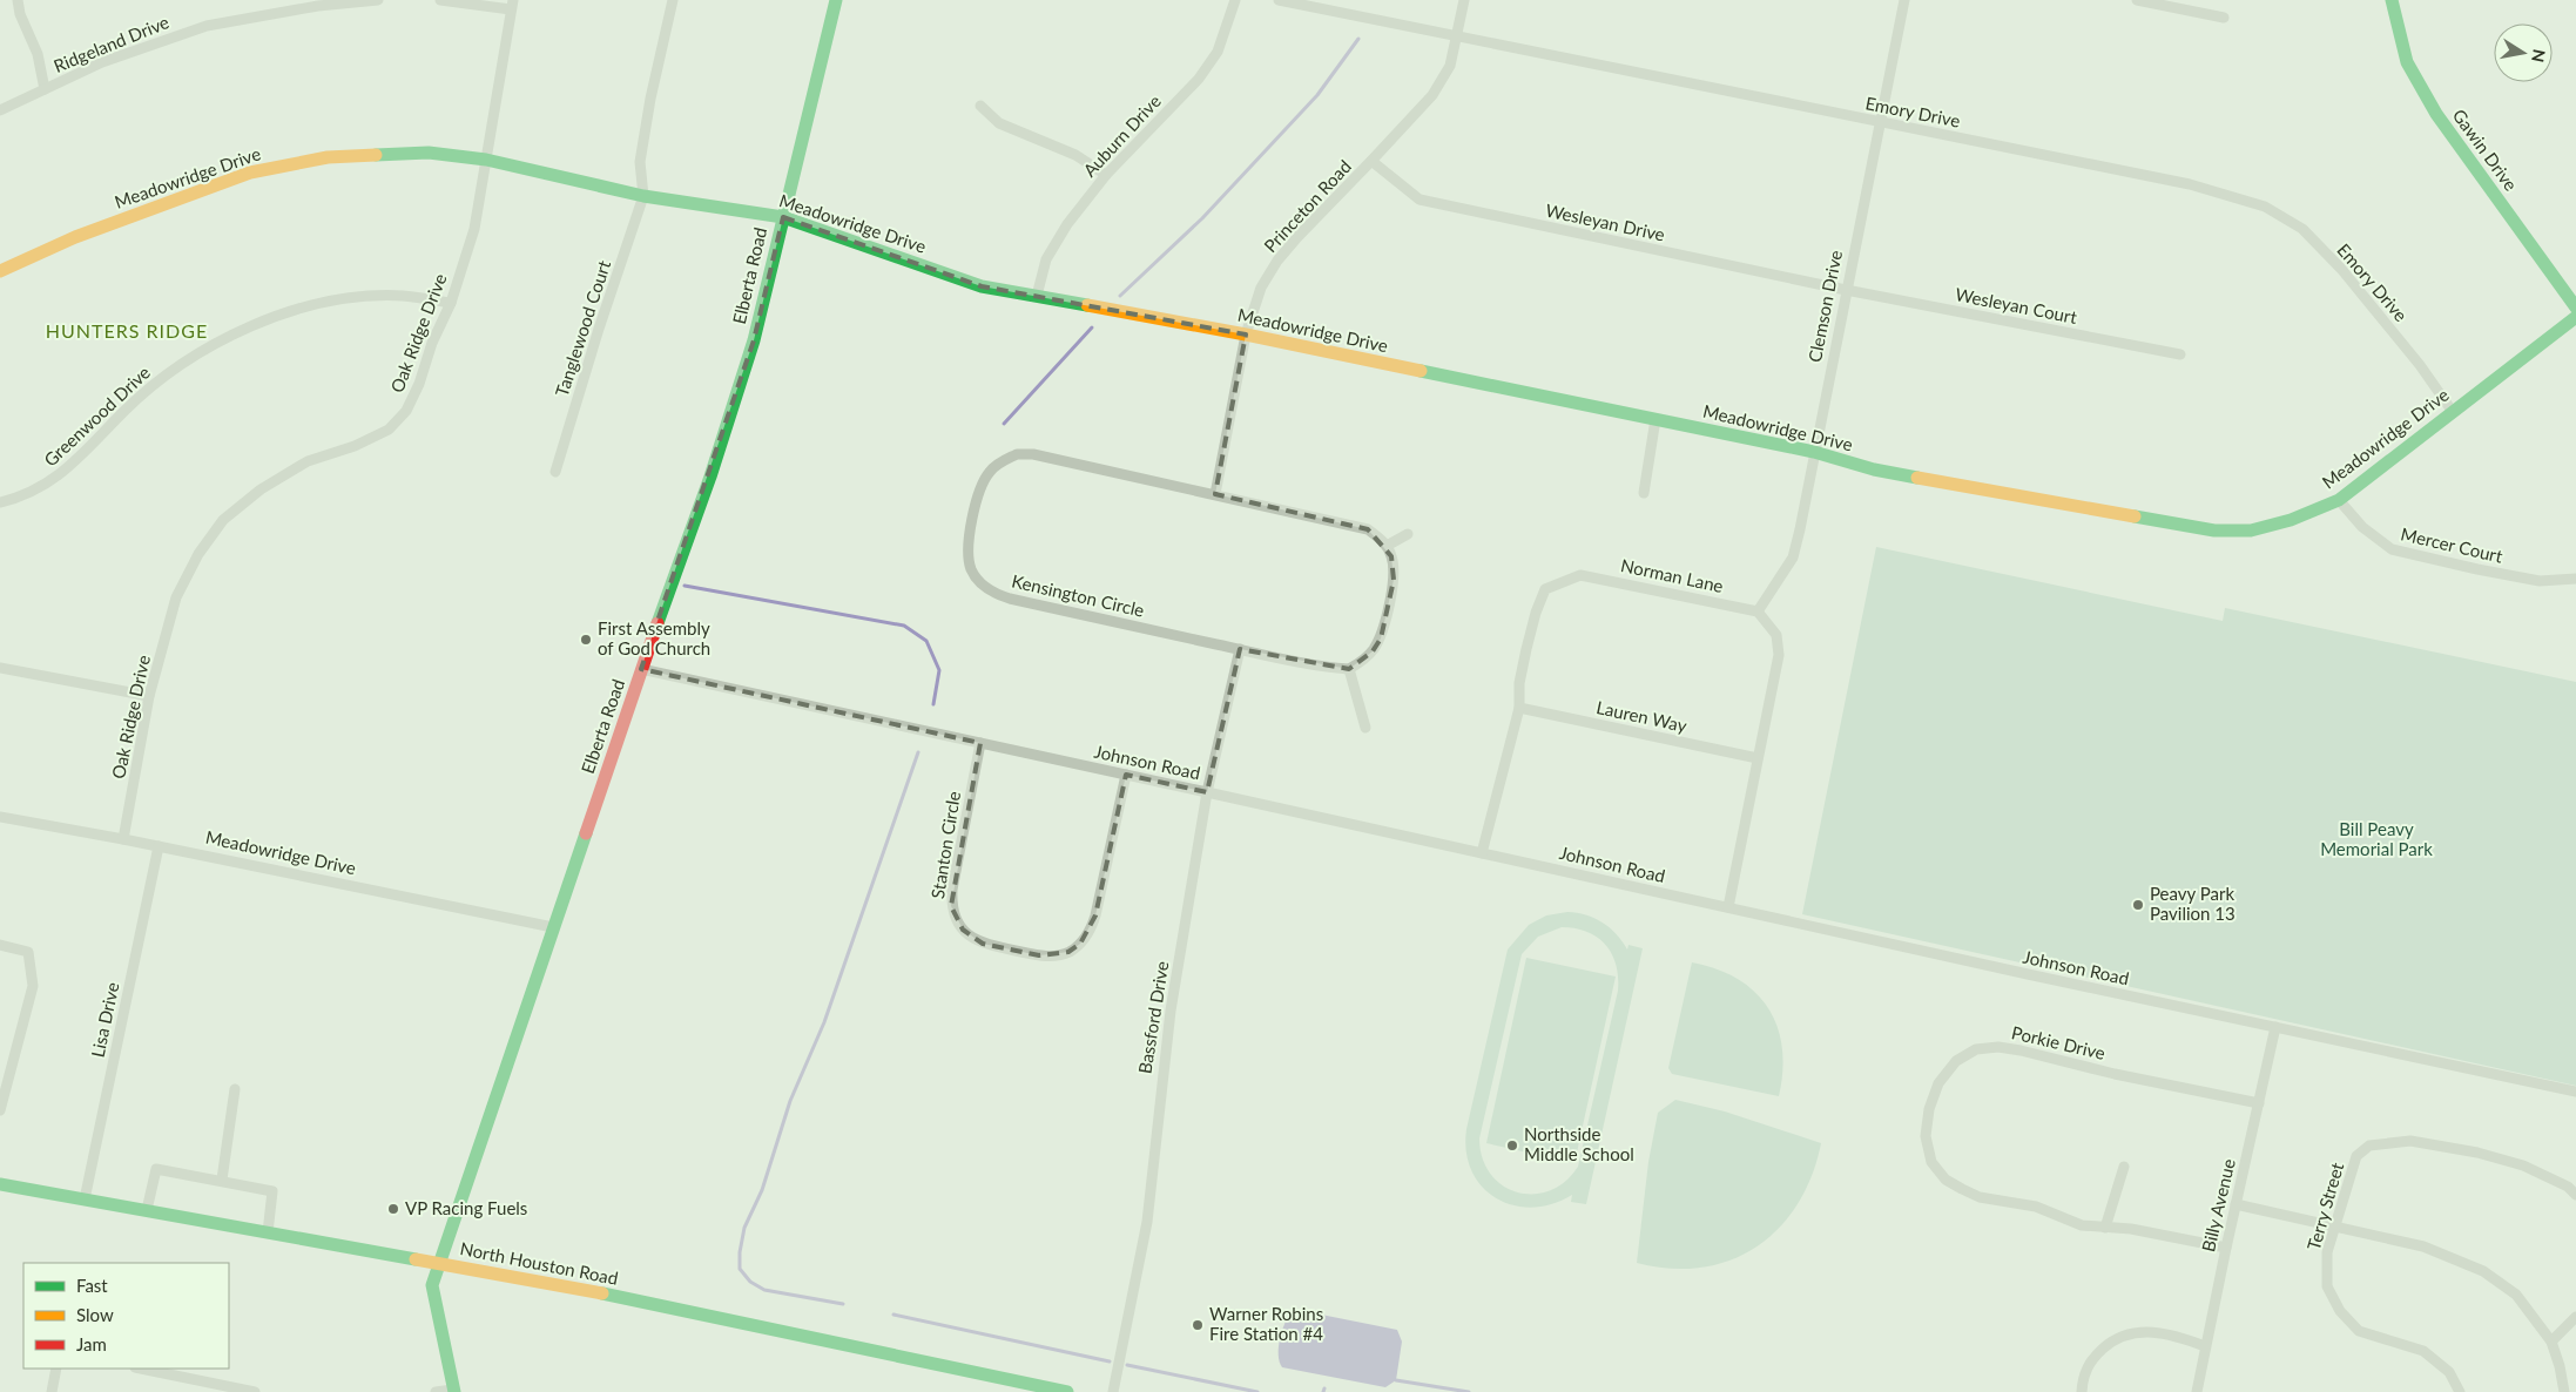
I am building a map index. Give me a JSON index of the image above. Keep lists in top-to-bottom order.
{
  "streets": {
    "street": [
      "Ridgeland Drive",
      "Emory Drive",
      "Auburn Drive",
      "Gawin Drive",
      "Meadowridge Drive",
      "Princeton Road",
      "Wesleyan Drive",
      "Elberta Road",
      "Clemson Drive",
      "Wesleyan Court",
      "Tanglewood Court",
      "Oak Ridge Drive",
      "Greenwood Drive",
      "Mercer Court",
      "Norman Lane",
      "Kensington Circle",
      "Lauren Way",
      "Johnson Road",
      "Stanton Circle",
      "Bassford Drive",
      "Lisa Drive",
      "Porkie Drive",
      "Billy Avenue",
      "Terry Street",
      "North Houston Road"
    ]
  },
  "crossings": [
    ["Emory Drive", "Meadowridge Drive"],
    ["Emory Drive", "Princeton Road"],
    ["Emory Drive", "Clemson Drive"],
    ["Auburn Drive", "Meadowridge Drive"],
    ["Meadowridge Drive", "Princeton Road"],
    ["Meadowridge Drive", "Elberta Road"],
    ["Meadowridge Drive", "Clemson Drive"],
    ["Meadowridge Drive", "Tanglewood Court"],
    ["Meadowridge Drive", "Oak Ridge Drive"],
    ["Meadowridge Drive", "Mercer Court"],
    ["Meadowridge Drive", "Lisa Drive"],
    ["Princeton Road", "Wesleyan Drive"],
    ["Princeton Road", "Kensington Circle"],
    ["Wesleyan Drive", "Clemson Drive"],
    ["Wesleyan Drive", "Wesleyan Court"],
    ["Elberta Road", "Johnson Road"],
    ["Elberta Road", "North Houston Road"],
    ["Clemson Drive", "Wesleyan Court"],
    ["Clemson Drive", "Norman Lane"],
    ["Oak Ridge Drive", "Greenwood Drive"],
    ["Norman Lane", "Lauren Way"],
    ["Norman Lane", "Johnson Road"],
    ["Kensington Circle", "Bassford Drive"],
    ["Johnson Road", "Stanton Circle"],
    ["Johnson Road", "Bassford Drive"],
    ["Johnson Road", "Billy Avenue"],
    ["Lisa Drive", "North Houston Road"],
    ["Porkie Drive", "Billy Avenue"]
  ],
  "districts": ["HUNTERS RIDGE"],
  "parks": ["Bill Peavy Memorial Park"],
  "places": [
    "First Assembly of God Church",
    "Peavy Park Pavilion 13",
    "Northside Middle School",
    "VP Racing Fuels",
    "Warner Robins Fire Station #4"
  ],
  "legend": ["Fast", "Slow", "Jam"],
  "north": "right"
}
